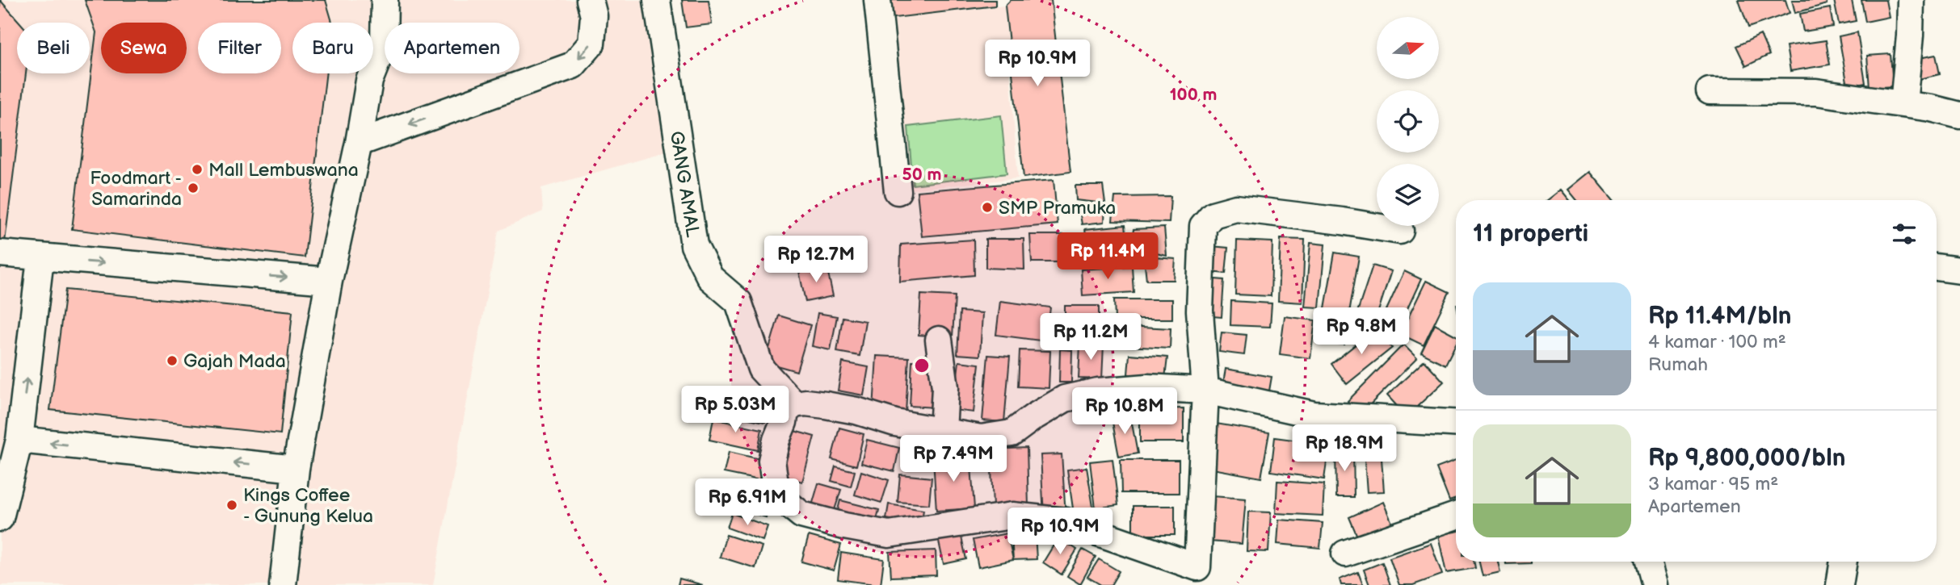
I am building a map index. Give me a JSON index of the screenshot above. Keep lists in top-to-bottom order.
{
  "streets": {
    "street": ["GANG AMAL"]
  },
  "places": [
    "Mall Lembuswana",
    "Foodmart - Samarinda",
    "SMP Pramuka",
    "Gajah Mada",
    "Kings Coffee - Gunung Kelua"
  ],
  "north": "right",
  "page": {
    "chip": [
      "Beli",
      "Sewa",
      "Filter",
      "Baru",
      "Apartemen"
    ],
    "price": [
      "Rp 10.9M",
      "Rp 11.4M",
      "Rp 12.7M",
      "Rp 9.8M",
      "Rp 11.2M",
      "Rp 5.03M",
      "Rp 10.8M",
      "Rp 18.9M",
      "Rp 7.49M",
      "Rp 6.91M",
      "Rp 10.9M"
    ],
    "heading": "11 properti",
    "list": [
      {
        "name": "Rp 11.4M/bln",
        "note": "4 kamar · 100 m² · Rumah"
      },
      {
        "name": "Rp 9,800,000/bln",
        "note": "3 kamar · 95 m² · Apartemen"
      }
    ]
  },
  "rings": ["100 m", "50 m"]
}
